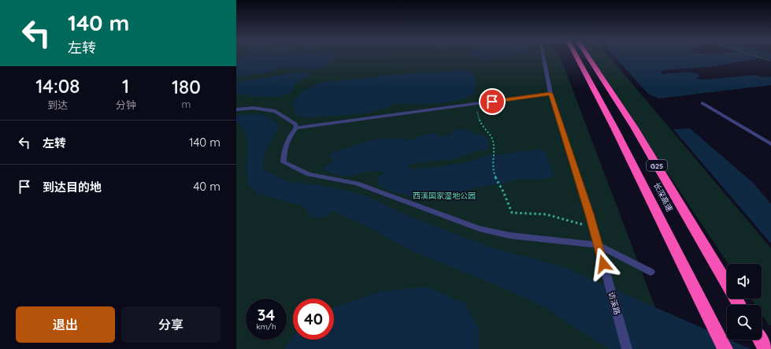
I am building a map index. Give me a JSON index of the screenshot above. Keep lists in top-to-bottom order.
{
  "streets": {
    "highway": ["G25", "长深高速"],
    "street": ["访溪路"]
  },
  "parks": ["西溪国家湿地公园"],
  "page": {
    "turn": ["140 m", "左转"],
    "eta": [
      "14:08",
      "到达",
      "1",
      "分钟",
      "180",
      "m"
    ],
    "list": [
      {
        "name": "左转",
        "value": "140 m"
      },
      {
        "name": "到达目的地",
        "value": "40 m"
      }
    ],
    "speed": "34 km/h",
    "limit": "40",
    "buttons": ["退出", "分享"]
  }
}
